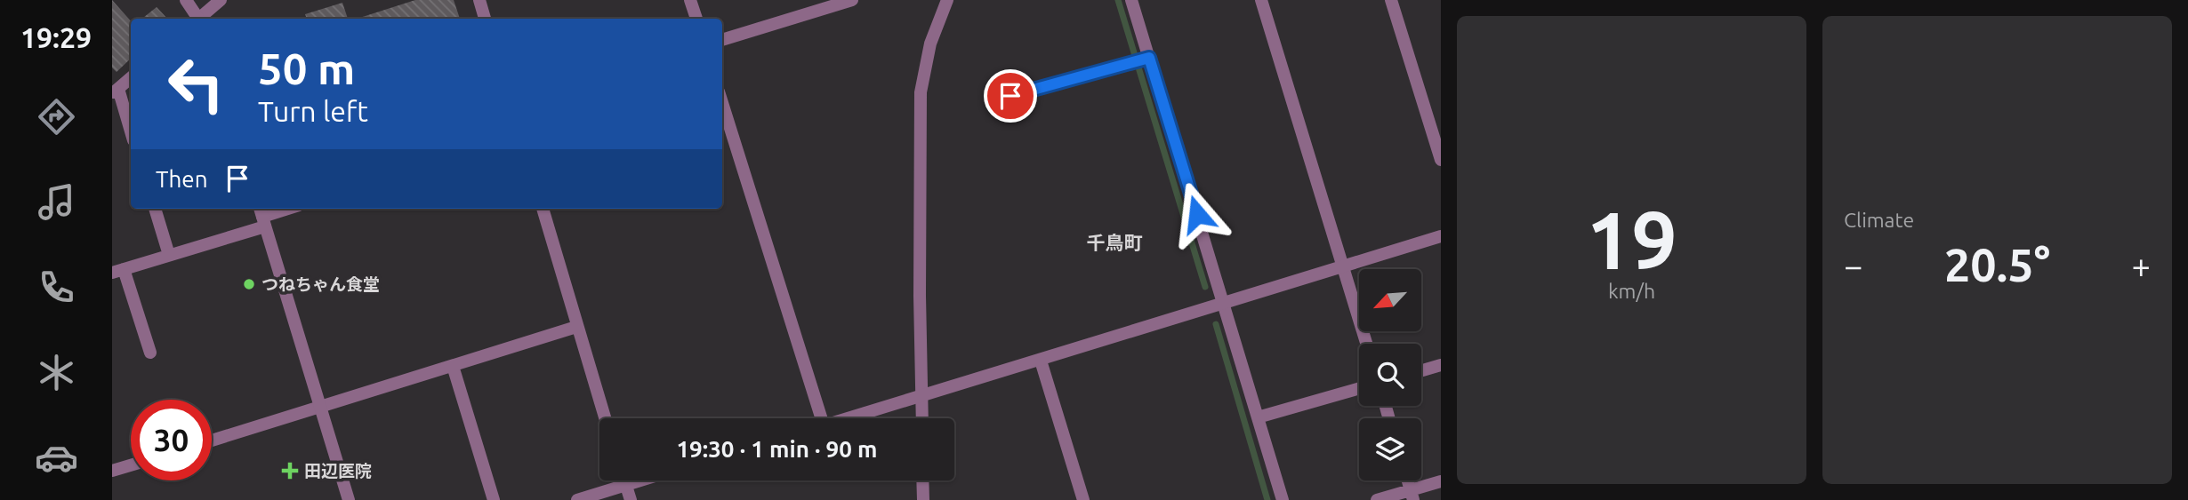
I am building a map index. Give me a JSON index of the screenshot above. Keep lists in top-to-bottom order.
{
  "districts": ["千鳥町"],
  "places": {
    "other": ["つねちゃん食堂"],
    "health": ["田辺医院"]
  },
  "north": "bottom left",
  "page": {
    "tabs": "19:29",
    "tile": [
      ["19", "km/h"],
      "Climate"
    ],
    "turn": ["50 m", "Turn left"],
    "then": "Then",
    "heat": ["−", "20.5°", "+"],
    "limit": "30",
    "trip": "19:30 · 1 min · 90 m"
  }
}
